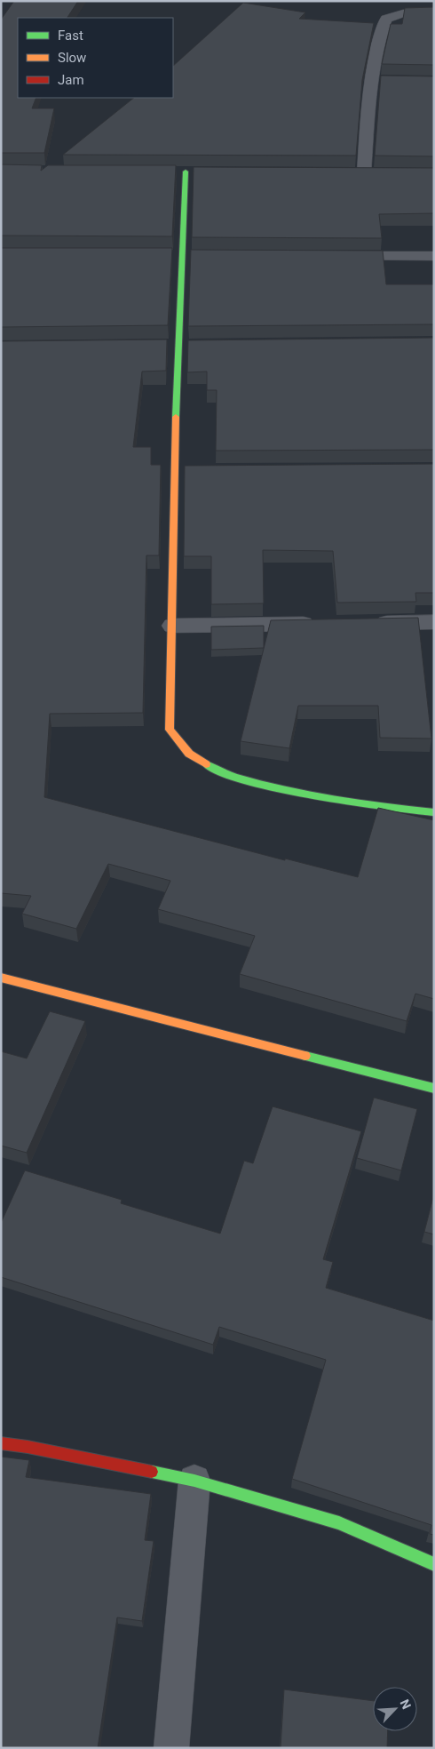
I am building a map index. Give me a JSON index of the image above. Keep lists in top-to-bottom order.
{
  "legend": ["Fast", "Slow", "Jam"],
  "north": "top right"
}
